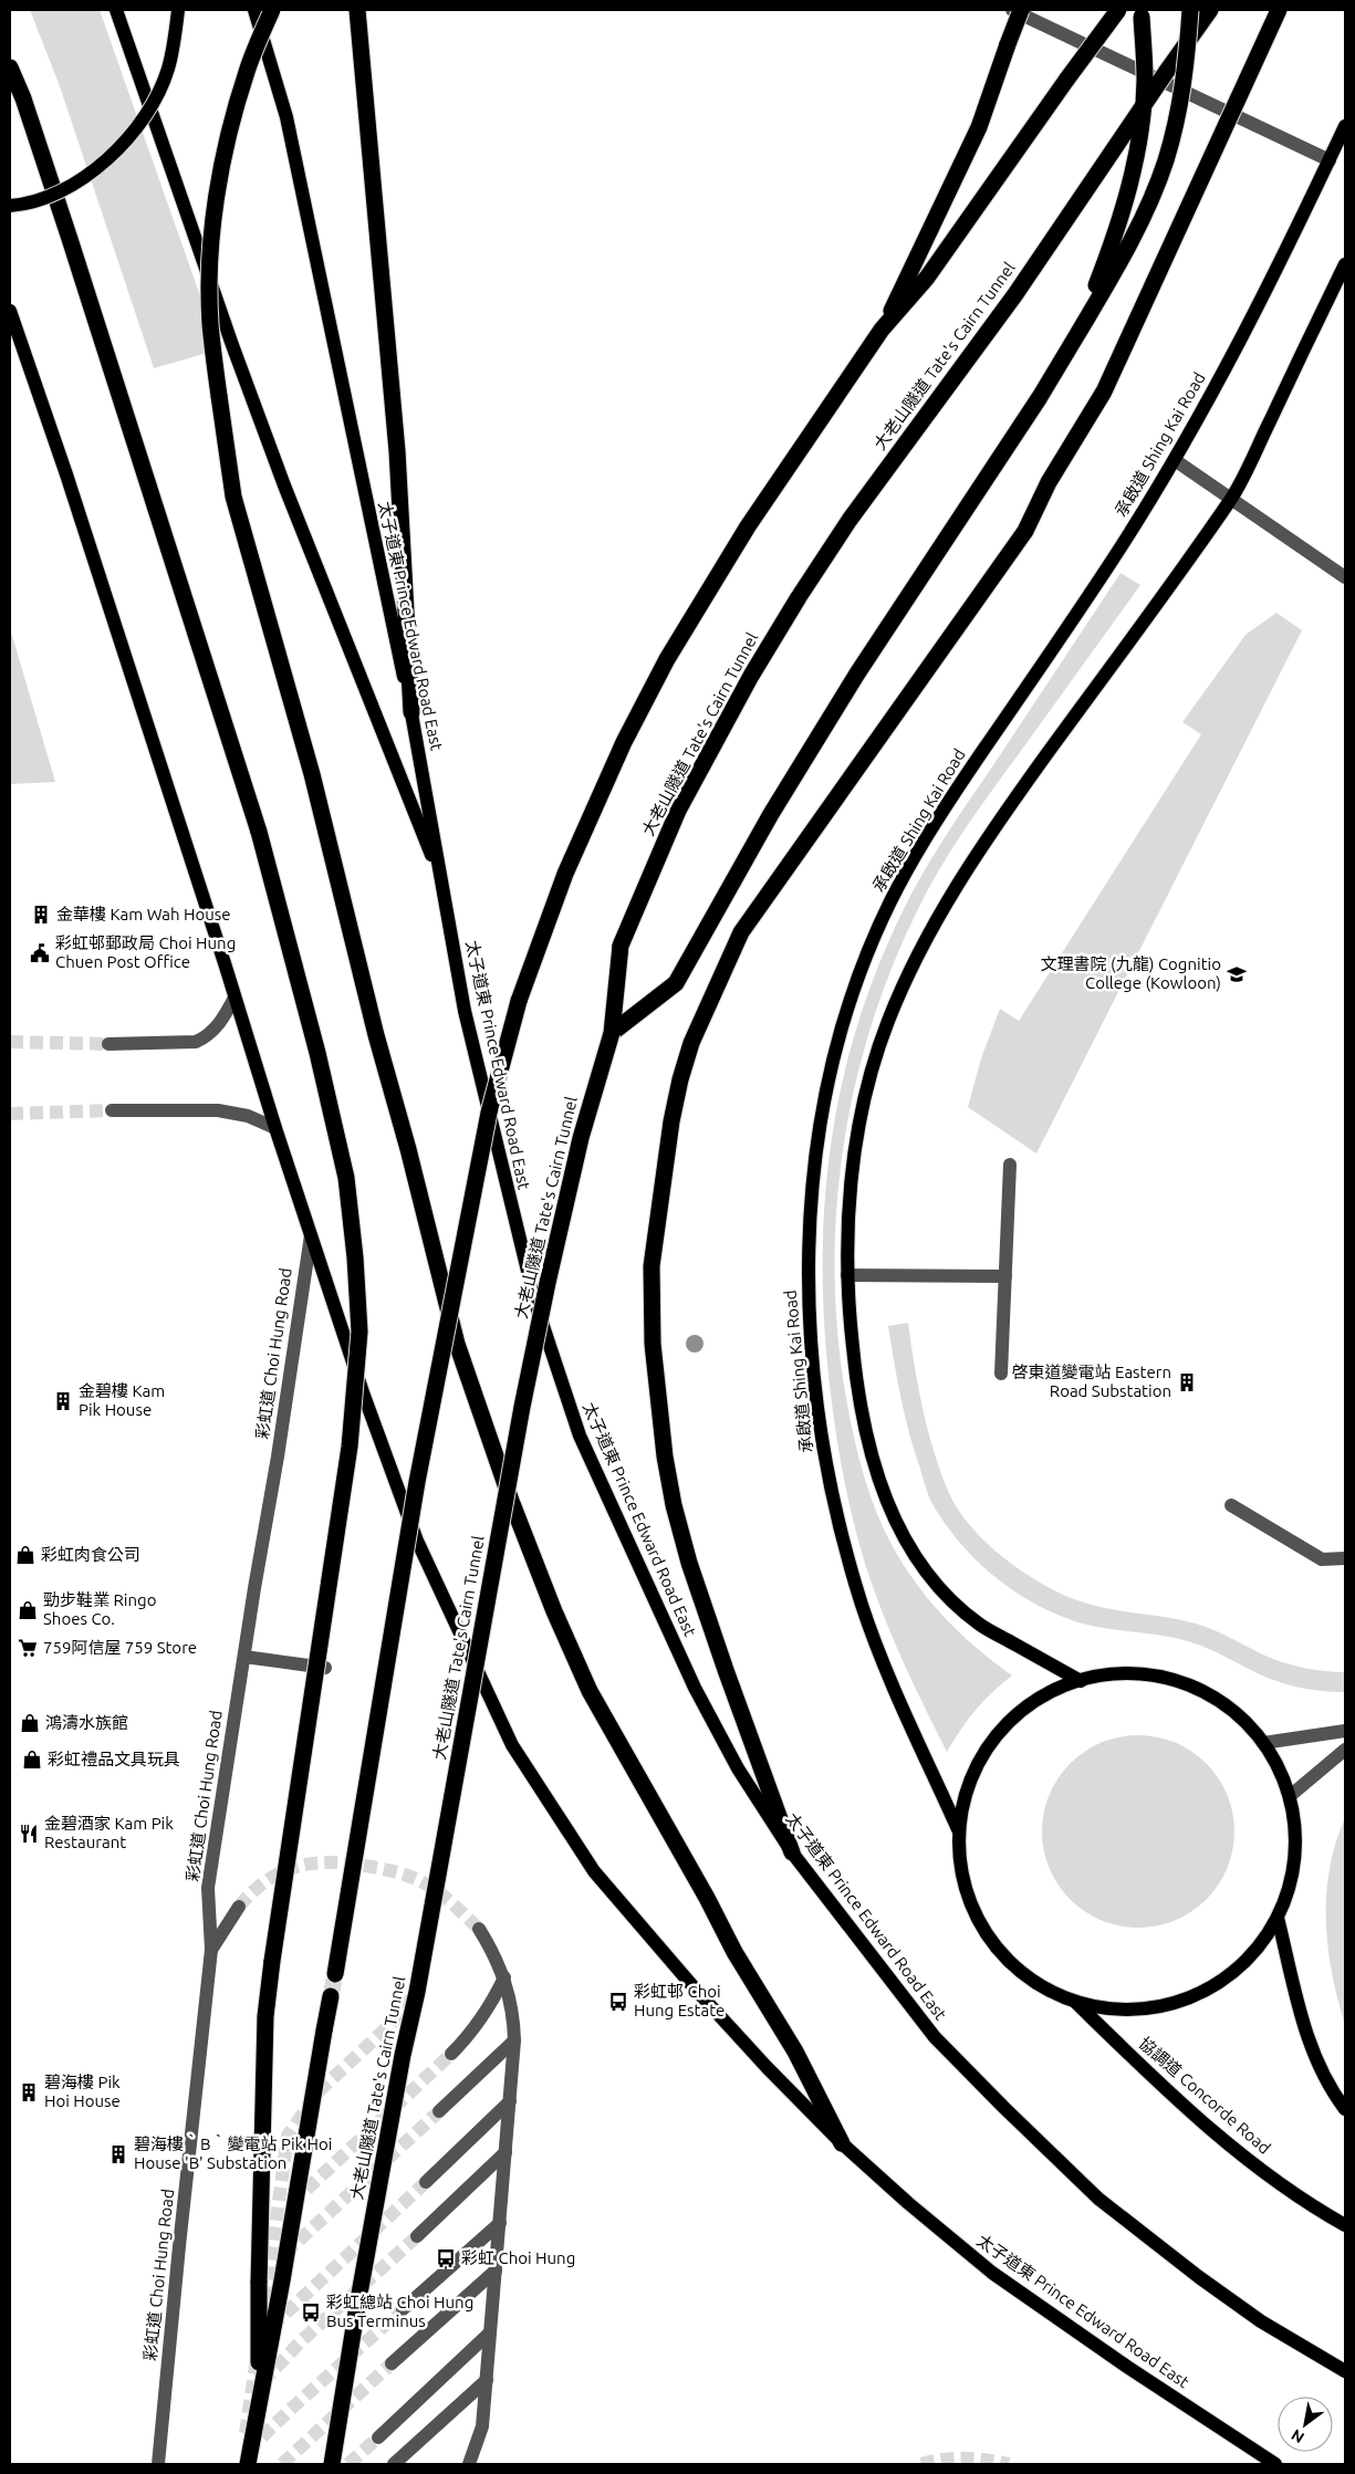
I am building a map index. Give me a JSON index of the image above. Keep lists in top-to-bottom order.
{
  "streets": {
    "highway": ["大老山隧道 Tate's Cairn Tunnel"],
    "main road": ["承啟道 Shing Kai Road", "太子道東 Prince Edward Road East", "協調道 Concorde Road"],
    "street": ["彩虹道 Choi Hung Road"]
  },
  "crossings": [
    ["太子道東 Prince Edward Road East", "彩虹道 Choi Hung Road"]
  ],
  "places": {
    "building": [
      "金華樓 Kam Wah House",
      "啓東道變電站 Eastern Road Substation",
      "金碧樓 Kam Pik House",
      "碧海樓 Pik Hoi House",
      "碧海樓‵B‵變電站 Pik Hoi House 'B' Substation"
    ],
    "public building": ["彩虹邨郵政局 Choi Hung Chuen Post Office"],
    "school or university": ["文理書院 (九龍) Cognitio College (Kowloon)"],
    "shop": [
      "彩虹肉食公司",
      "勁步鞋業 Ringo Shoes Co.",
      "鴻濤水族館",
      "彩虹禮品文具玩具"
    ],
    "supermarket": ["759阿信屋 759 Store"],
    "restaurant": ["金碧酒家 Kam Pik Restaurant"],
    "bus stop": ["彩虹邨 Choi Hung Estate", "彩虹 Choi Hung", "彩虹總站 Choi Hung Bus Terminus"]
  },
  "north": "bottom left"
}
